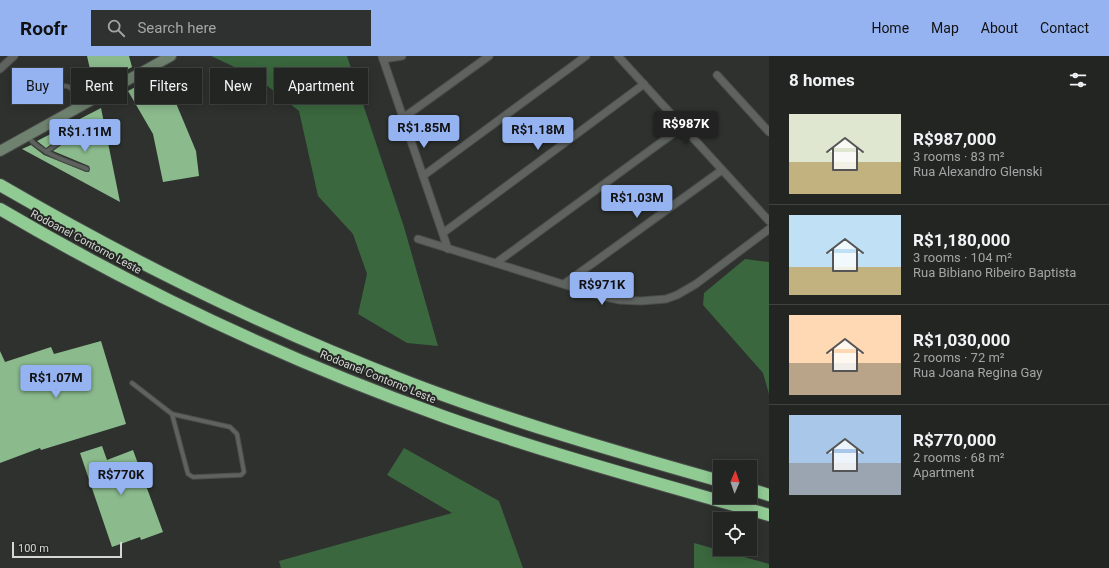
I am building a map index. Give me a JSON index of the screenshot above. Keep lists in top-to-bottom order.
{
  "streets": {
    "highway": ["Rodoanel Contorno Leste"]
  },
  "scale_bar": "100 m",
  "north": "top",
  "page": {
    "header": "Roofr",
    "search": "Search here",
    "nav": [
      "Home",
      "Map",
      "About",
      "Contact"
    ],
    "heading": "8 homes",
    "chip": [
      "Buy",
      "Rent",
      "Filters",
      "New",
      "Apartment"
    ],
    "list": [
      {
        "name": "R$987,000",
        "note": "3 rooms · 83 m² · Rua Alexandro Glenski"
      },
      {
        "name": "R$1,180,000",
        "note": "3 rooms · 104 m² · Rua Bibiano Ribeiro Baptista"
      },
      {
        "name": "R$1,030,000",
        "note": "2 rooms · 72 m² · Rua Joana Regina Gay"
      },
      {
        "name": "R$770,000",
        "note": "2 rooms · 68 m² · Apartment"
      }
    ],
    "price": [
      "R$987K",
      "R$1.85M",
      "R$1.18M",
      "R$1.11M",
      "R$1.03M",
      "R$971K",
      "R$1.07M",
      "R$770K"
    ],
    "scale": "100 m"
  }
}
